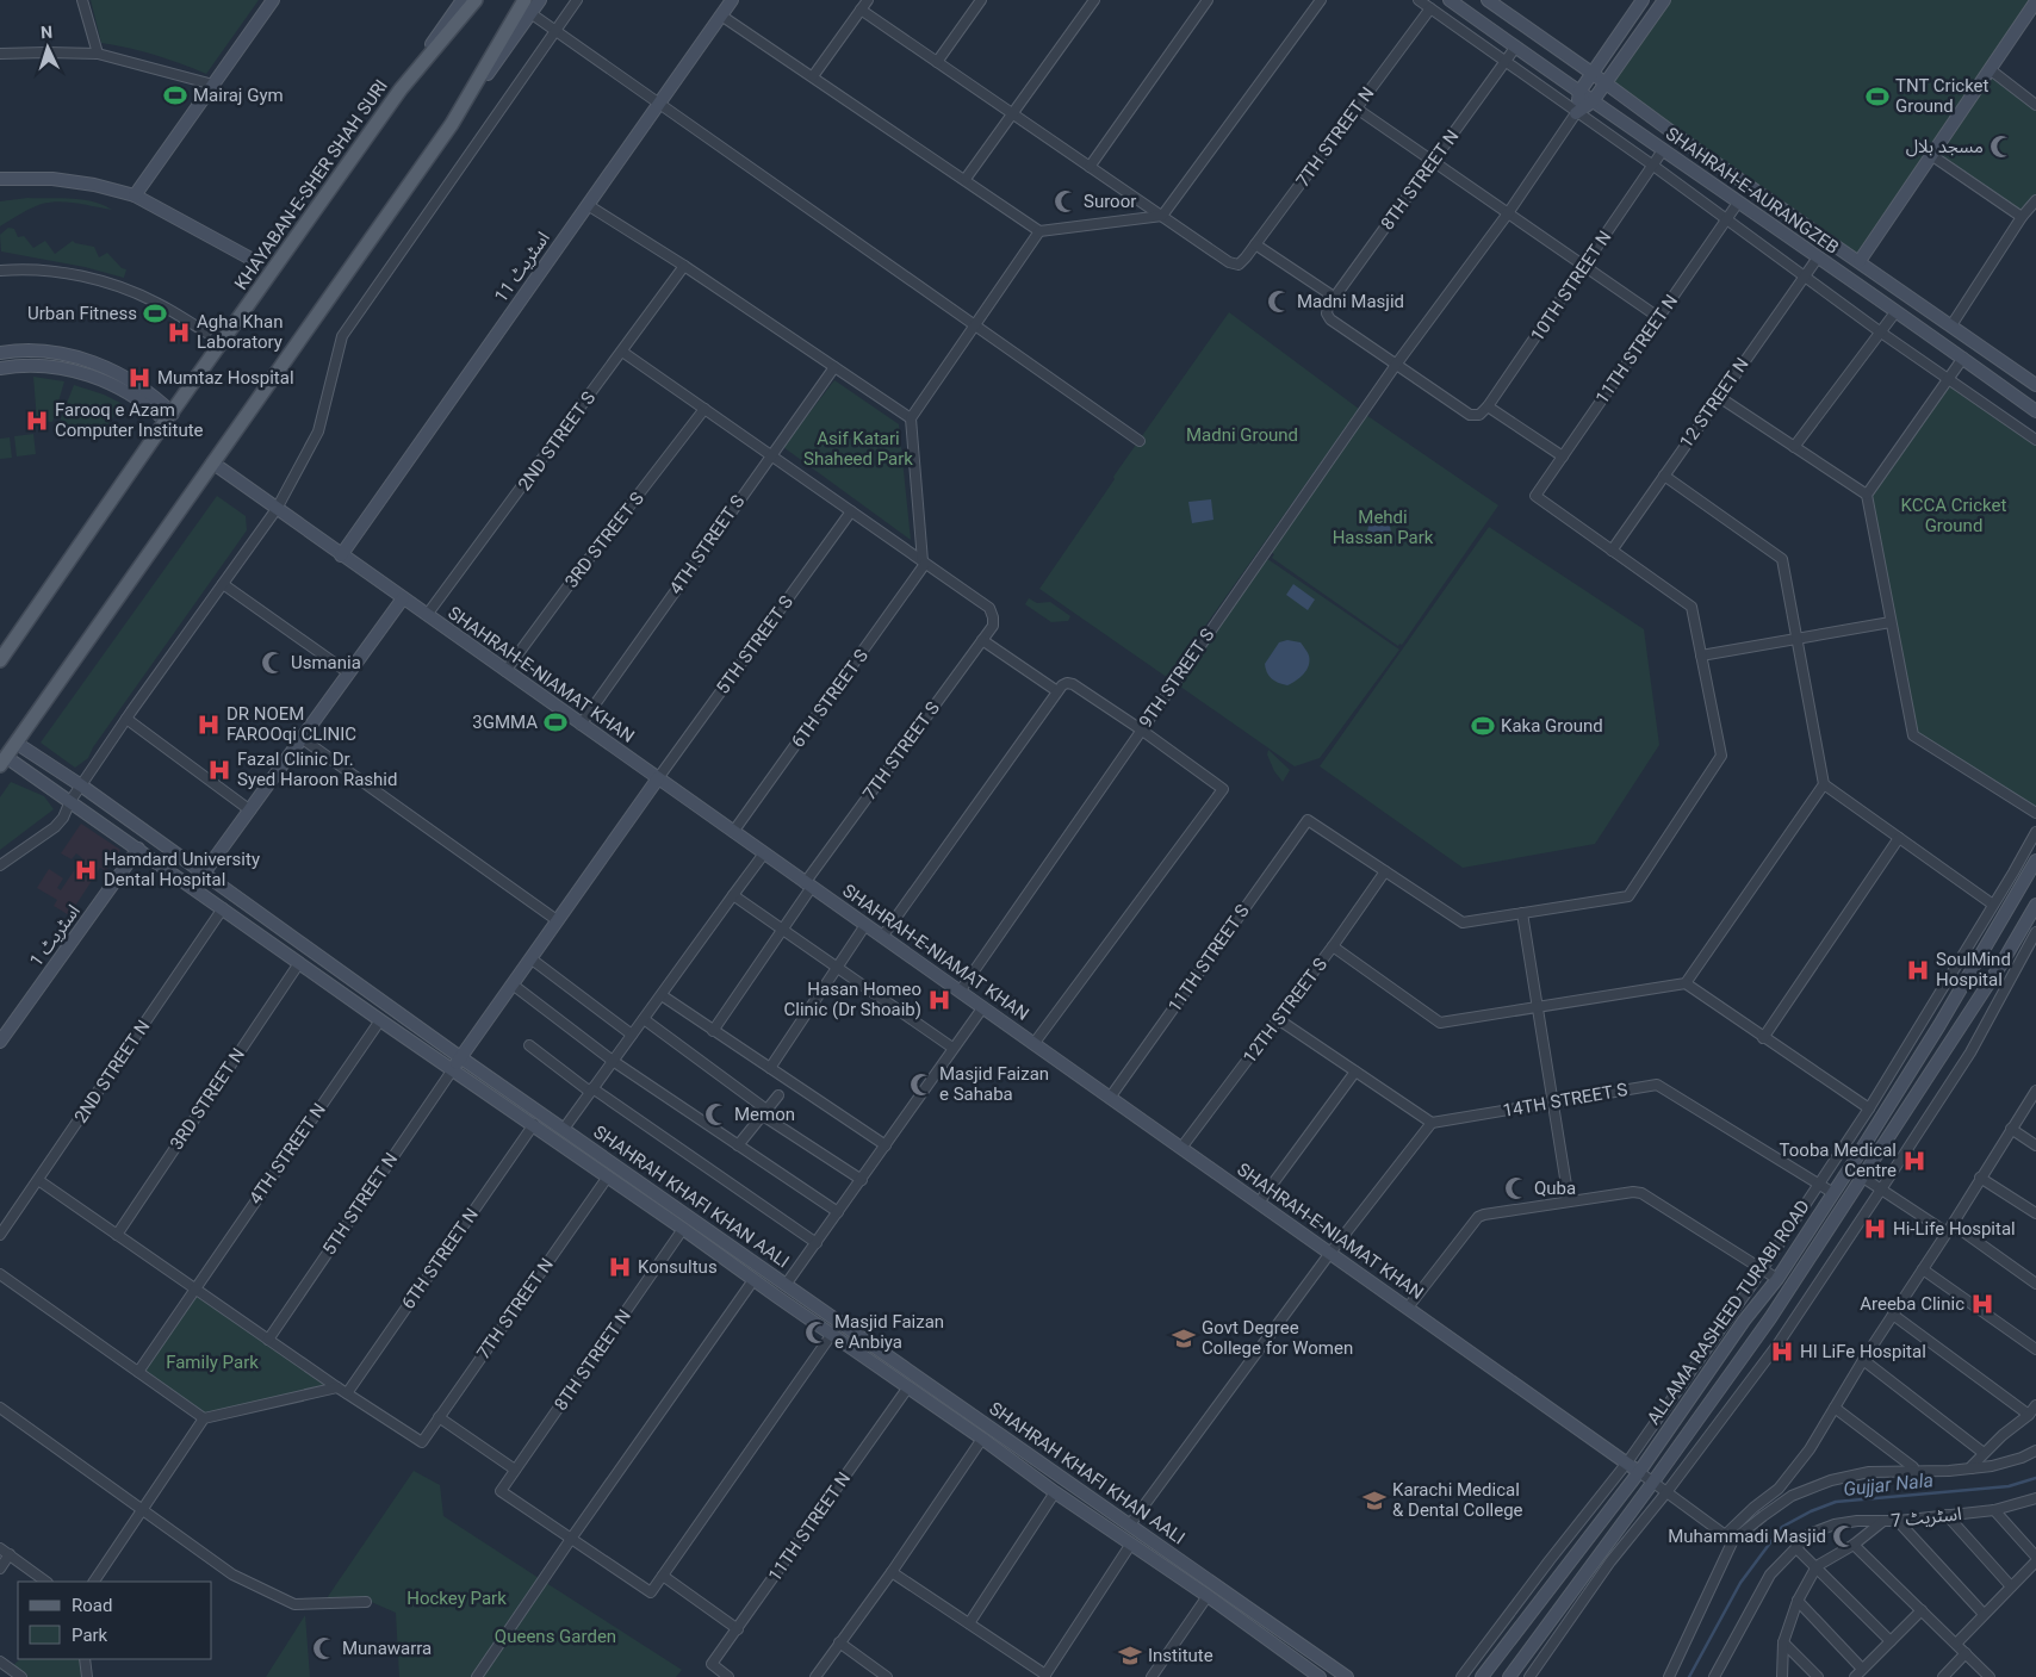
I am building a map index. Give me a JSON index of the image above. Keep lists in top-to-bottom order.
{
  "streets": {
    "main road": [
      "KHAYABAN-E-SHER SHAH SURI",
      "SHAHRAH-E-AURANGZEB",
      "اسٹریٹ 11",
      "SHAHRAH-E-NIAMAT KHAN",
      "اسٹریٹ 1",
      "SHAHRAH KHAFI KHAN AALI",
      "ALLAMA RASHEED TURABI ROAD"
    ],
    "street": [
      "7TH STREET N",
      "8TH STREET N",
      "10TH STREET N",
      "11TH STREET N",
      "12 STREET N",
      "2ND STREET S",
      "3RD STREET S",
      "4TH STREET S",
      "5TH STREET S",
      "9TH STREET S",
      "6TH STREET S",
      "7TH STREET S",
      "11TH STREET S",
      "12TH STREET S",
      "2ND STREET N",
      "3RD STREET N",
      "14TH STREET S",
      "4TH STREET N",
      "5TH STREET N",
      "6TH STREET N",
      "اسٹریٹ 7"
    ]
  },
  "crossings": [
    ["7TH STREET N", "SHAHRAH KHAFI KHAN AALI"],
    ["7TH STREET N", "6TH STREET N"],
    ["8TH STREET N", "SHAHRAH-E-AURANGZEB"],
    ["8TH STREET N", "10TH STREET N"],
    ["8TH STREET N", "9TH STREET S"],
    ["8TH STREET N", "SHAHRAH KHAFI KHAN AALI"],
    ["SHAHRAH-E-AURANGZEB", "10TH STREET N"],
    ["SHAHRAH-E-AURANGZEB", "11TH STREET N"],
    ["SHAHRAH-E-AURANGZEB", "12 STREET N"],
    ["اسٹریٹ 11", "SHAHRAH-E-NIAMAT KHAN"],
    ["10TH STREET N", "9TH STREET S"],
    ["11TH STREET N", "12 STREET N"],
    ["11TH STREET N", "SHAHRAH KHAFI KHAN AALI"],
    ["2ND STREET S", "SHAHRAH-E-NIAMAT KHAN"],
    ["3RD STREET S", "SHAHRAH-E-NIAMAT KHAN"],
    ["4TH STREET S", "SHAHRAH-E-NIAMAT KHAN"],
    ["5TH STREET S", "SHAHRAH-E-NIAMAT KHAN"],
    ["SHAHRAH-E-NIAMAT KHAN", "9TH STREET S"],
    ["SHAHRAH-E-NIAMAT KHAN", "6TH STREET S"],
    ["SHAHRAH-E-NIAMAT KHAN", "7TH STREET S"],
    ["SHAHRAH-E-NIAMAT KHAN", "11TH STREET S"],
    ["SHAHRAH-E-NIAMAT KHAN", "12TH STREET S"],
    ["SHAHRAH-E-NIAMAT KHAN", "ALLAMA RASHEED TURABI ROAD"],
    ["6TH STREET S", "7TH STREET S"],
    ["اسٹریٹ 1", "SHAHRAH KHAFI KHAN AALI"],
    ["11TH STREET S", "12TH STREET S"],
    ["2ND STREET N", "SHAHRAH KHAFI KHAN AALI"],
    ["3RD STREET N", "SHAHRAH KHAFI KHAN AALI"],
    ["14TH STREET S", "ALLAMA RASHEED TURABI ROAD"],
    ["4TH STREET N", "SHAHRAH KHAFI KHAN AALI"],
    ["SHAHRAH KHAFI KHAN AALI", "5TH STREET N"],
    ["SHAHRAH KHAFI KHAN AALI", "6TH STREET N"]
  ],
  "water": ["Gujjar Nala"],
  "parks": [
    "Madni Ground",
    "Asif Katari Shaheed Park",
    "KCCA Cricket Ground",
    "Mehdi Hassan Park",
    "Family Park",
    "Hockey Park",
    "Queens Garden"
  ],
  "places": {
    "sports": [
      "Mairaj Gym",
      "TNT Cricket Ground",
      "Urban Fitness",
      "3GMMA",
      "Kaka Ground"
    ],
    "mosque": [
      "مسجد بلال",
      "Suroor",
      "Madni Masjid",
      "Usmania",
      "Masjid Faizan e Sahaba",
      "Memon",
      "Quba",
      "Masjid Faizan e Anbiya",
      "Muhammadi Masjid",
      "Munawarra"
    ],
    "hospital": [
      "Agha Khan Laboratory",
      "Mumtaz Hospital",
      "Farooq e Azam Computer Institute",
      "DR NOEM FAROOqi CLINIC",
      "Fazal Clinic Dr. Syed Haroon Rashid",
      "Hamdard University Dental Hospital",
      "SoulMind Hospital",
      "Hasan Homeo Clinic (Dr Shoaib)",
      "Tooba Medical Centre",
      "Hi-Life Hospital",
      "Konsultus",
      "Areeba Clinic",
      "HI LiFe Hospital"
    ],
    "school or university": ["Govt Degree College for Women", "Karachi Medical & Dental College", "Institute"]
  },
  "legend": ["Road", "Park"],
  "north": "top"
}
